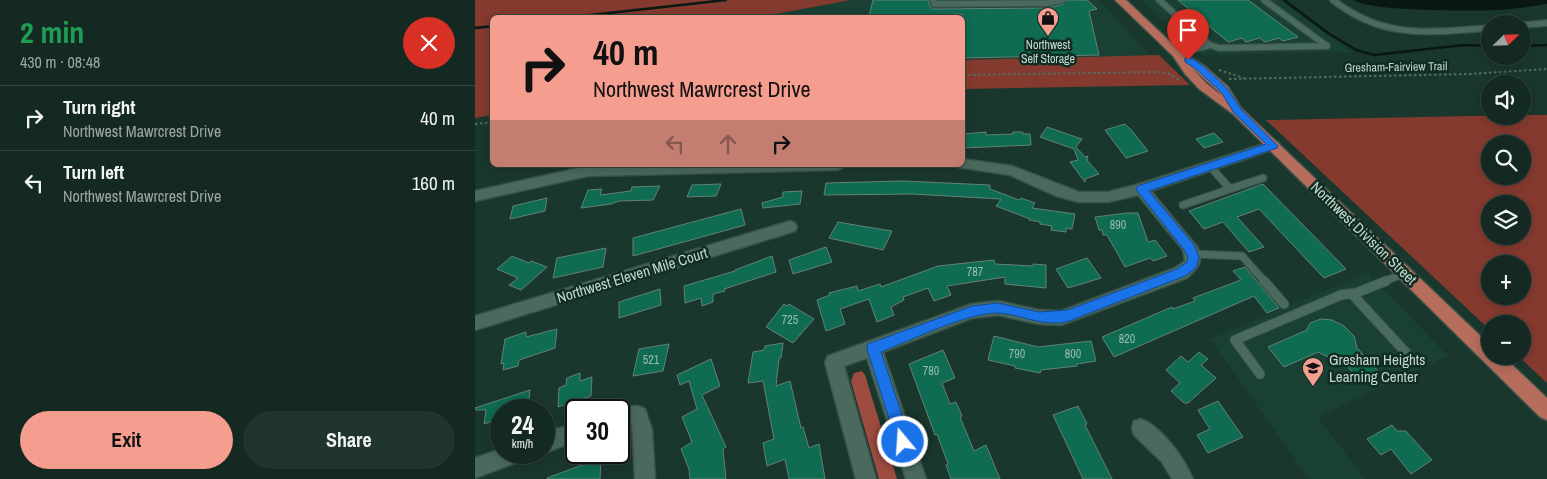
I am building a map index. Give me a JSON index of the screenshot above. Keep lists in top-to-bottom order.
{
  "streets": {
    "main road": ["Northwest Division Street"],
    "street": ["Northwest Eleven Mile Court"],
    "path": ["Gresham-Fairview Trail"]
  },
  "crossings": [
    ["Gresham-Fairview Trail", "Northwest Division Street"]
  ],
  "places": {
    "shop": ["Northwest Self Storage"],
    "school or university": ["Gresham Heights Learning Center"]
  },
  "house_numbers": [
    "890",
    "787",
    "725",
    "820",
    "790",
    "800",
    "521",
    "780"
  ],
  "north": "top right",
  "page": {
    "heading": ["2 min", "430 m · 08:48"],
    "map_buttons": ["+", "−"],
    "turn": ["40 m", "Northwest Mawrcrest Drive"],
    "list": [
      {
        "name": "Turn right",
        "note": "Northwest Mawrcrest Drive",
        "value": "40 m"
      },
      {
        "name": "Turn left",
        "note": "Northwest Mawrcrest Drive",
        "value": "160 m"
      }
    ],
    "speed": "24 km/h",
    "limit": "30",
    "buttons": ["Exit", "Share"]
  }
}
